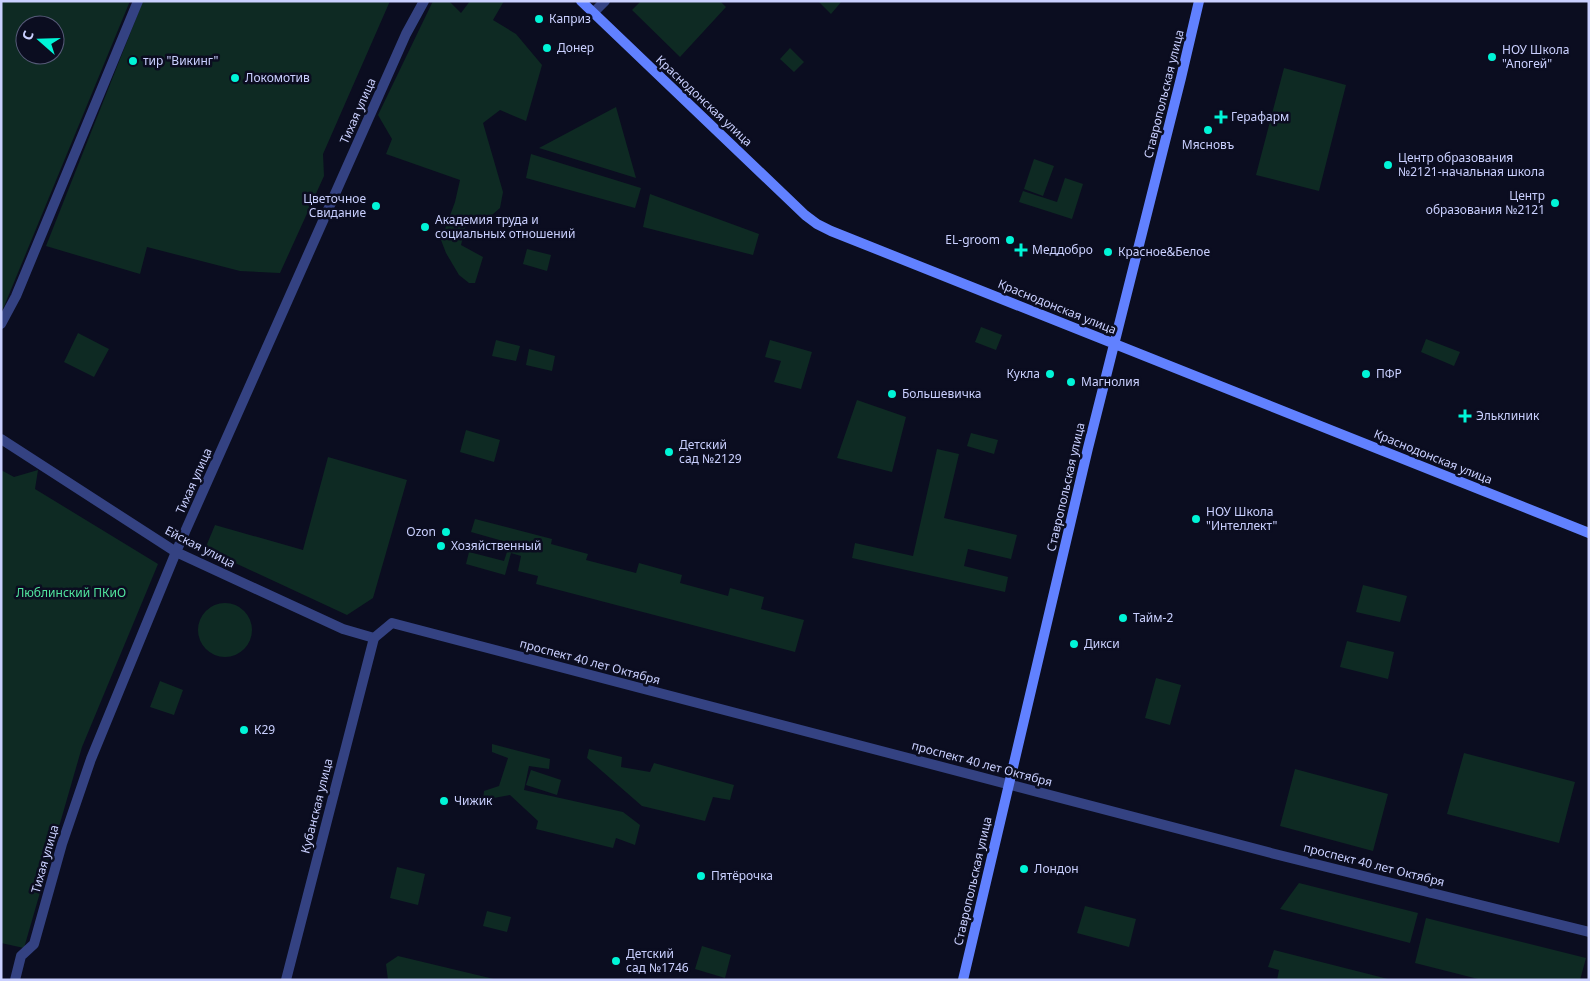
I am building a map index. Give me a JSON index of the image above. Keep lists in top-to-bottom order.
{
  "streets": {
    "main road": ["Ставропольская улица", "Краснодонская улица"],
    "street": [
      "Тихая улица",
      "Ейская улица",
      "проспект 40 лет Октября",
      "Кубанская улица"
    ]
  },
  "crossings": [
    ["Ставропольская улица", "Краснодонская улица"],
    ["Ставропольская улица", "проспект 40 лет Октября"],
    ["Тихая улица", "Ейская улица"],
    ["Ейская улица", "проспект 40 лет Октября"],
    ["Ейская улица", "Кубанская улица"],
    ["проспект 40 лет Октября", "Кубанская улица"]
  ],
  "parks": ["Люблинский ПКиО"],
  "places": {
    "other": [
      "Каприз",
      "Донер",
      "НОУ Школа \"Апогей\"",
      "тир \"Викинг\"",
      "Локомотив",
      "Мясновъ",
      "Центр образования №2121-начальная школа",
      "Центр образования №2121",
      "Цветочное Свидание",
      "Академия труда и социальных отношений",
      "EL-groom",
      "Красное&Белое",
      "Кукла",
      "ПФР",
      "Магнолия",
      "Большевичка",
      "Детский сад №2129",
      "НОУ Школа \"Интеллект\"",
      "Ozon",
      "Хозяйственный",
      "Тайм-2",
      "Дикси",
      "К29",
      "Чижик",
      "Лондон",
      "Пятёрочка",
      "Детский сад №1746"
    ],
    "health": ["Герафарм", "Меддобро", "Эльклиник"]
  },
  "north": "left"
}
